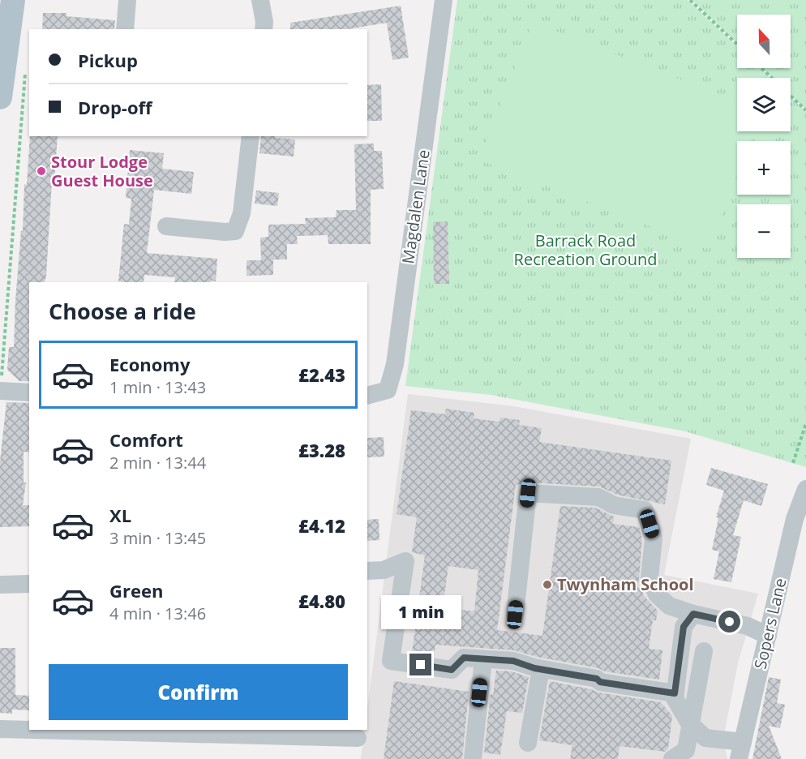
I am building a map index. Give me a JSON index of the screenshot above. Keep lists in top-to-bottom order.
{
  "streets": {
    "street": ["Magdalen Lane", "Sopers Lane"]
  },
  "parks": ["Barrack Road Recreation Ground"],
  "places": ["Stour Lodge Guest House", "Twynham School"],
  "north": "top",
  "page": {
    "map_buttons": ["+", "−"],
    "banner": ["Pickup", "Drop-off"],
    "heading": "Choose a ride",
    "list": [
      {
        "name": "Economy",
        "note": "1 min · 13:43",
        "value": "£2.43"
      },
      {
        "name": "Comfort",
        "note": "2 min · 13:44",
        "value": "£3.28"
      },
      {
        "name": "XL",
        "note": "3 min · 13:45",
        "value": "£4.12"
      },
      {
        "name": "Green",
        "note": "4 min · 13:46",
        "value": "£4.80"
      }
    ],
    "bubble": "1 min",
    "buttons": "Confirm"
  }
}
